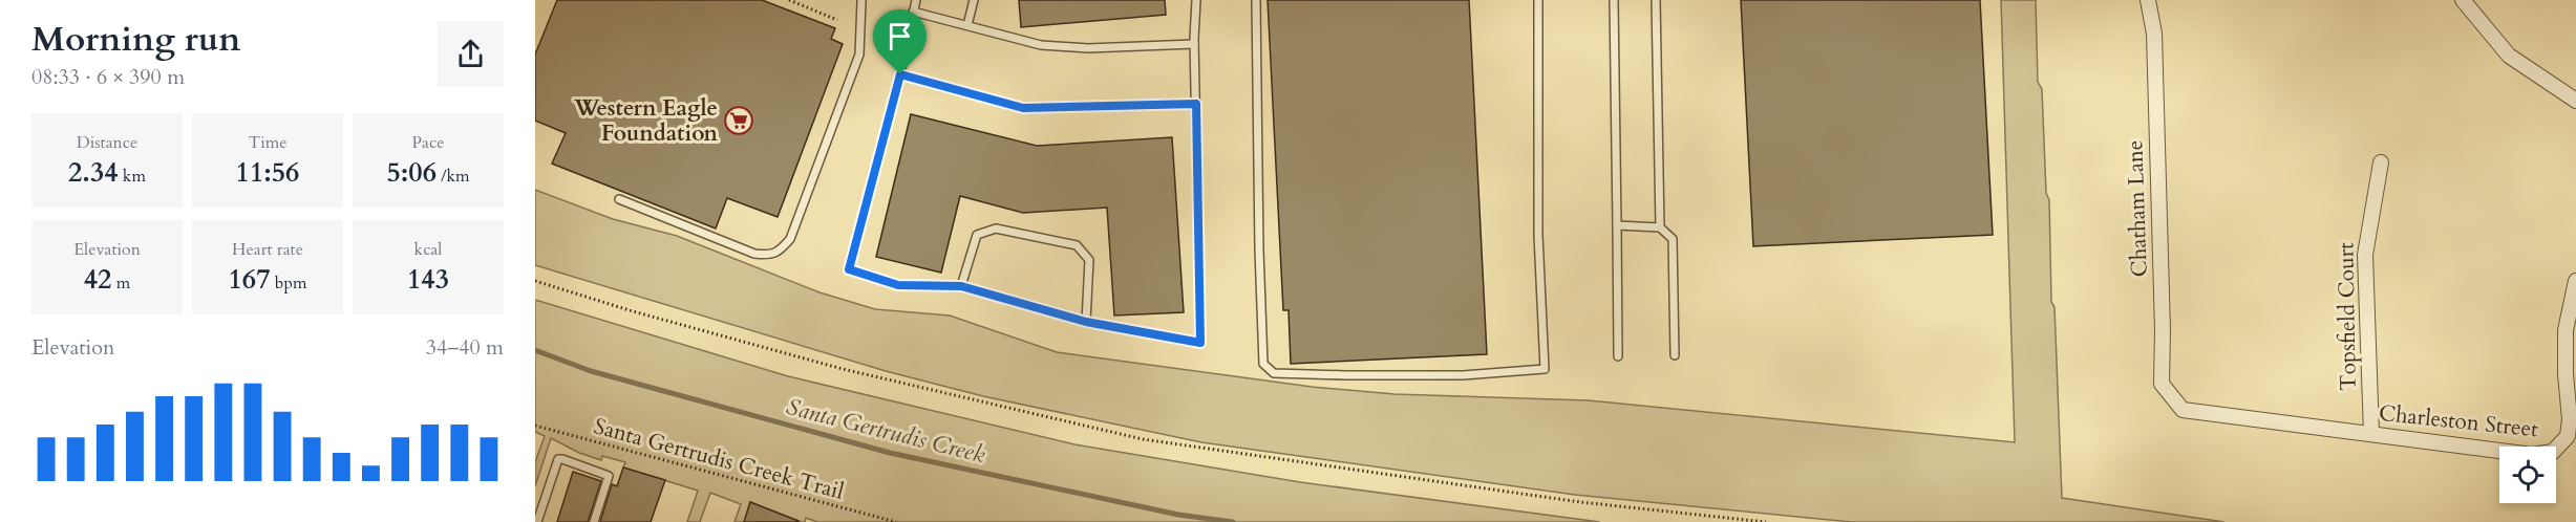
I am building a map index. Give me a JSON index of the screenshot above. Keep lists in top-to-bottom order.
{
  "streets": {
    "street": ["Chatham Lane", "Topsfield Court", "Charleston Street"],
    "path": ["Santa Gertrudis Creek Trail"]
  },
  "crossings": [
    ["Chatham Lane", "Charleston Street"],
    ["Topsfield Court", "Charleston Street"]
  ],
  "water": ["Santa Gertrudis Creek"],
  "places": {
    "supermarket": ["Western Eagle Foundation"]
  },
  "page": {
    "heading": ["Morning run", "08:33 · 6 × 390 m"],
    "stats": [
      ["Distance", "2.34 km"],
      ["Time", "11:56"],
      ["Pace", "5:06 /km"],
      ["Elevation", "42 m"],
      ["Heart rate", "167 bpm"],
      ["kcal", "143"]
    ],
    "chart": ["Elevation", "34–40 m"]
  }
}
